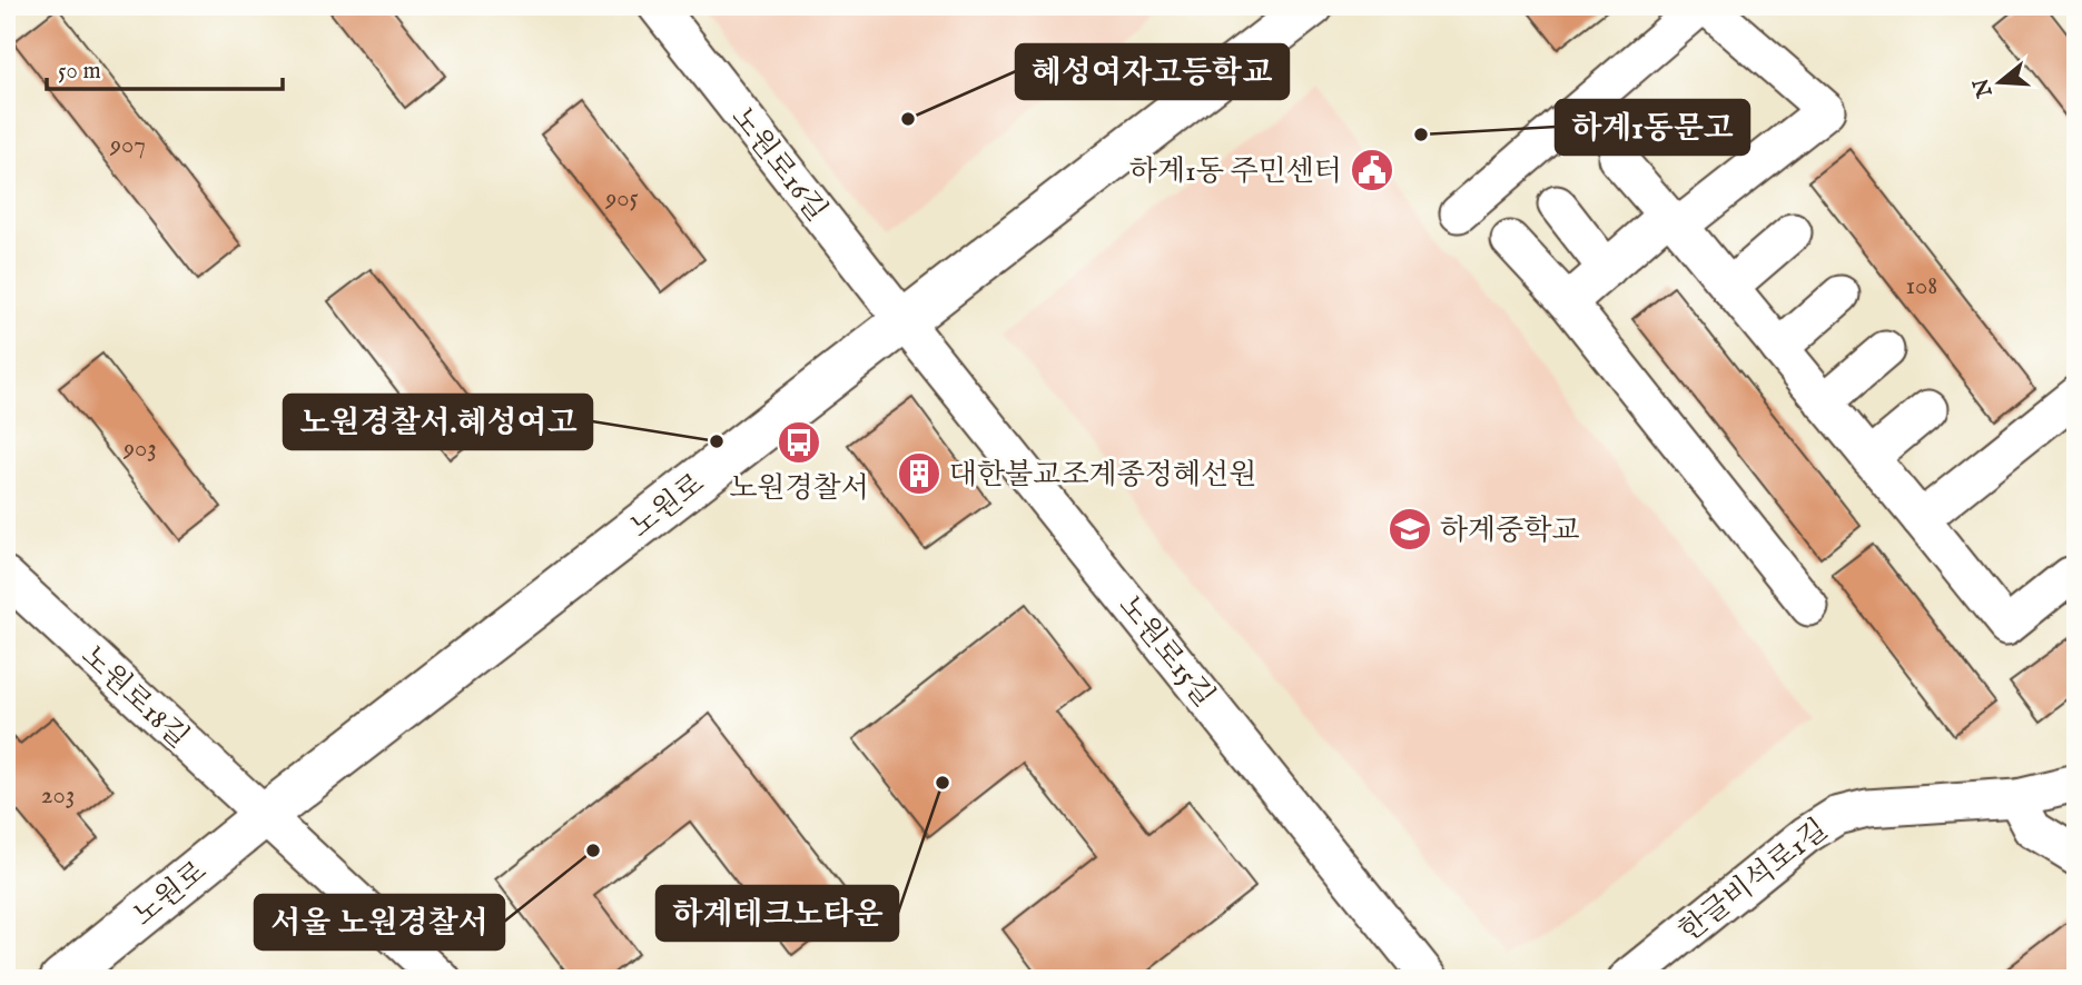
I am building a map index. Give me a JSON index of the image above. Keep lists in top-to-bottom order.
{
  "streets": {
    "main road": ["노원로"],
    "street": [
      "노원로16길",
      "노원로15길",
      "노원로18길",
      "한글비석로1길"
    ]
  },
  "crossings": [
    ["노원로16길", "노원로"],
    ["노원로16길", "노원로15길"],
    ["노원로", "노원로15길"],
    ["노원로", "노원로18길"]
  ],
  "places": {
    "other": [
      "혜성여자고등학교",
      "하계1동문고",
      "노원경찰서.혜성여고",
      "하계테크노타운",
      "서울 노원경찰서"
    ],
    "public building": ["하계1동 주민센터"],
    "bus stop": ["노원경찰서"],
    "building": ["대한불교조계종정혜선원"],
    "school or university": ["하계중학교"]
  },
  "house_numbers": [
    "907",
    "905",
    "108",
    "903",
    "203"
  ],
  "scale_bar": "50 m",
  "north": "left"
}
